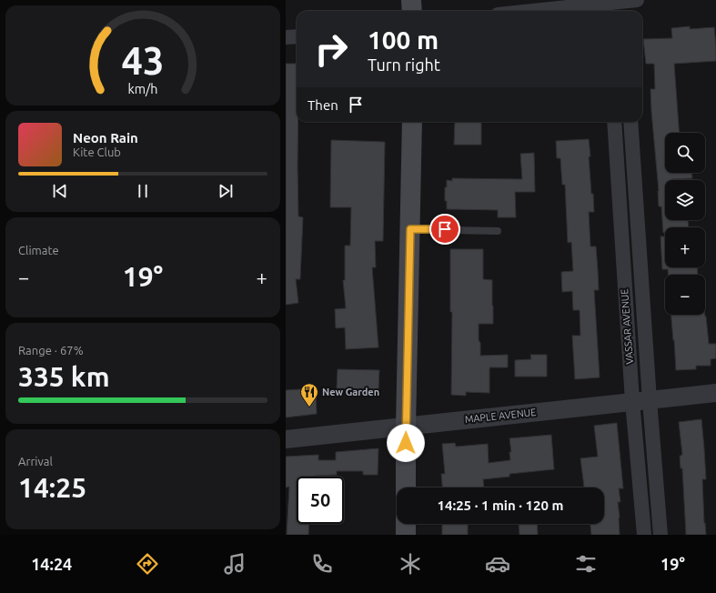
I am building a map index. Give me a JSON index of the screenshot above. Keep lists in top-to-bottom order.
{
  "streets": {
    "street": ["VASSAR AVENUE", "MAPLE AVENUE"]
  },
  "crossings": [
    ["VASSAR AVENUE", "MAPLE AVENUE"]
  ],
  "places": {
    "restaurant": ["New Garden"]
  },
  "page": {
    "turn": ["100 m", "Turn right"],
    "then": "Then",
    "song": ["Neon Rain", "Kite Club"],
    "map_buttons": ["+", "−"],
    "tile": [
      "Climate",
      ["Range · 67%", "335 km"],
      ["Arrival", "14:25"]
    ],
    "heat": ["−", "19°", "+"],
    "limit": "50",
    "trip": "14:25 · 1 min · 120 m",
    "tabs": ["14:24", "19°"],
    "gauge": ["43", "km/h"]
  }
}
